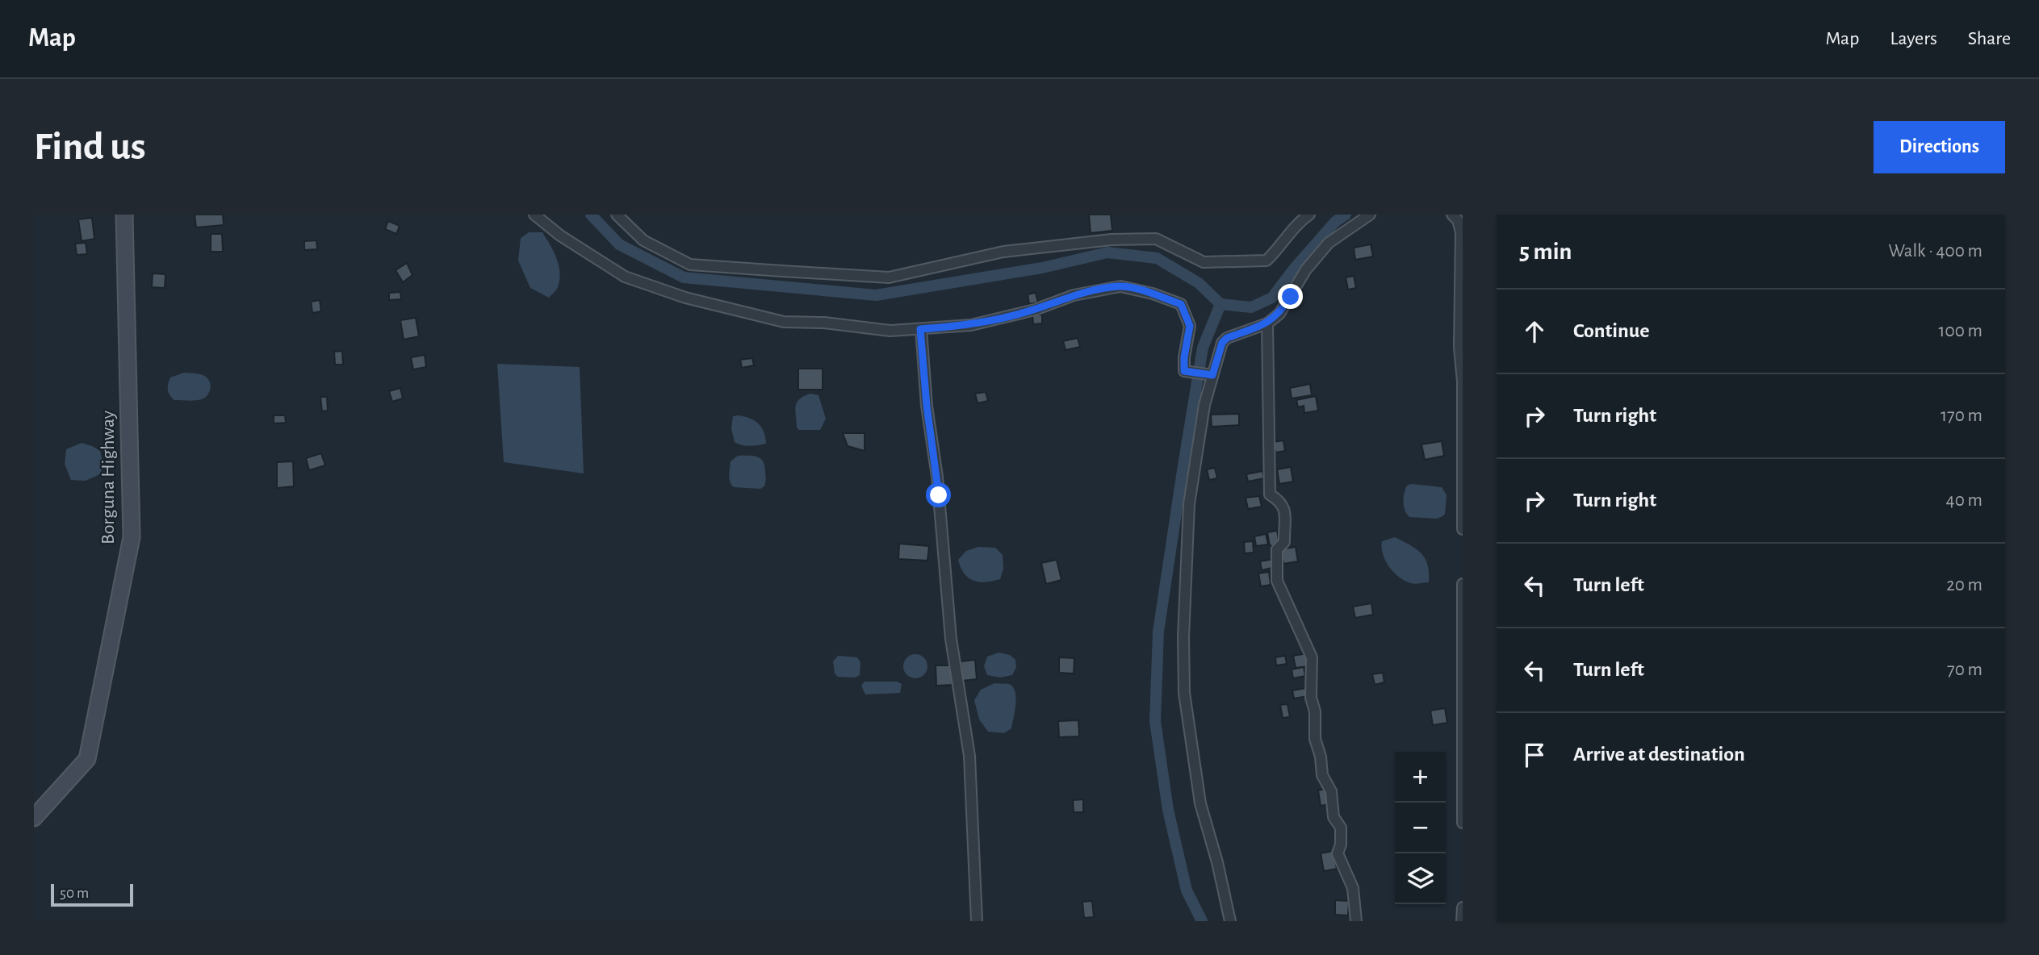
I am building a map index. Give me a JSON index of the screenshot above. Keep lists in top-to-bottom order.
{
  "streets": {
    "main road": ["Borguna Highway"]
  },
  "scale_bar": "50 m",
  "page": {
    "header": "Map",
    "nav": ["Map", "Layers", "Share"],
    "buttons": "Directions",
    "title": "Find us",
    "heading": ["5 min", "Walk · 400 m"],
    "list": [
      ["Continue", "100 m"],
      ["Turn right", "170 m"],
      ["Turn right", "40 m"],
      ["Turn left", "20 m"],
      ["Turn left", "70 m"],
      "Arrive at destination"
    ],
    "map_buttons": ["+", "−"],
    "scale": "50 m"
  }
}
